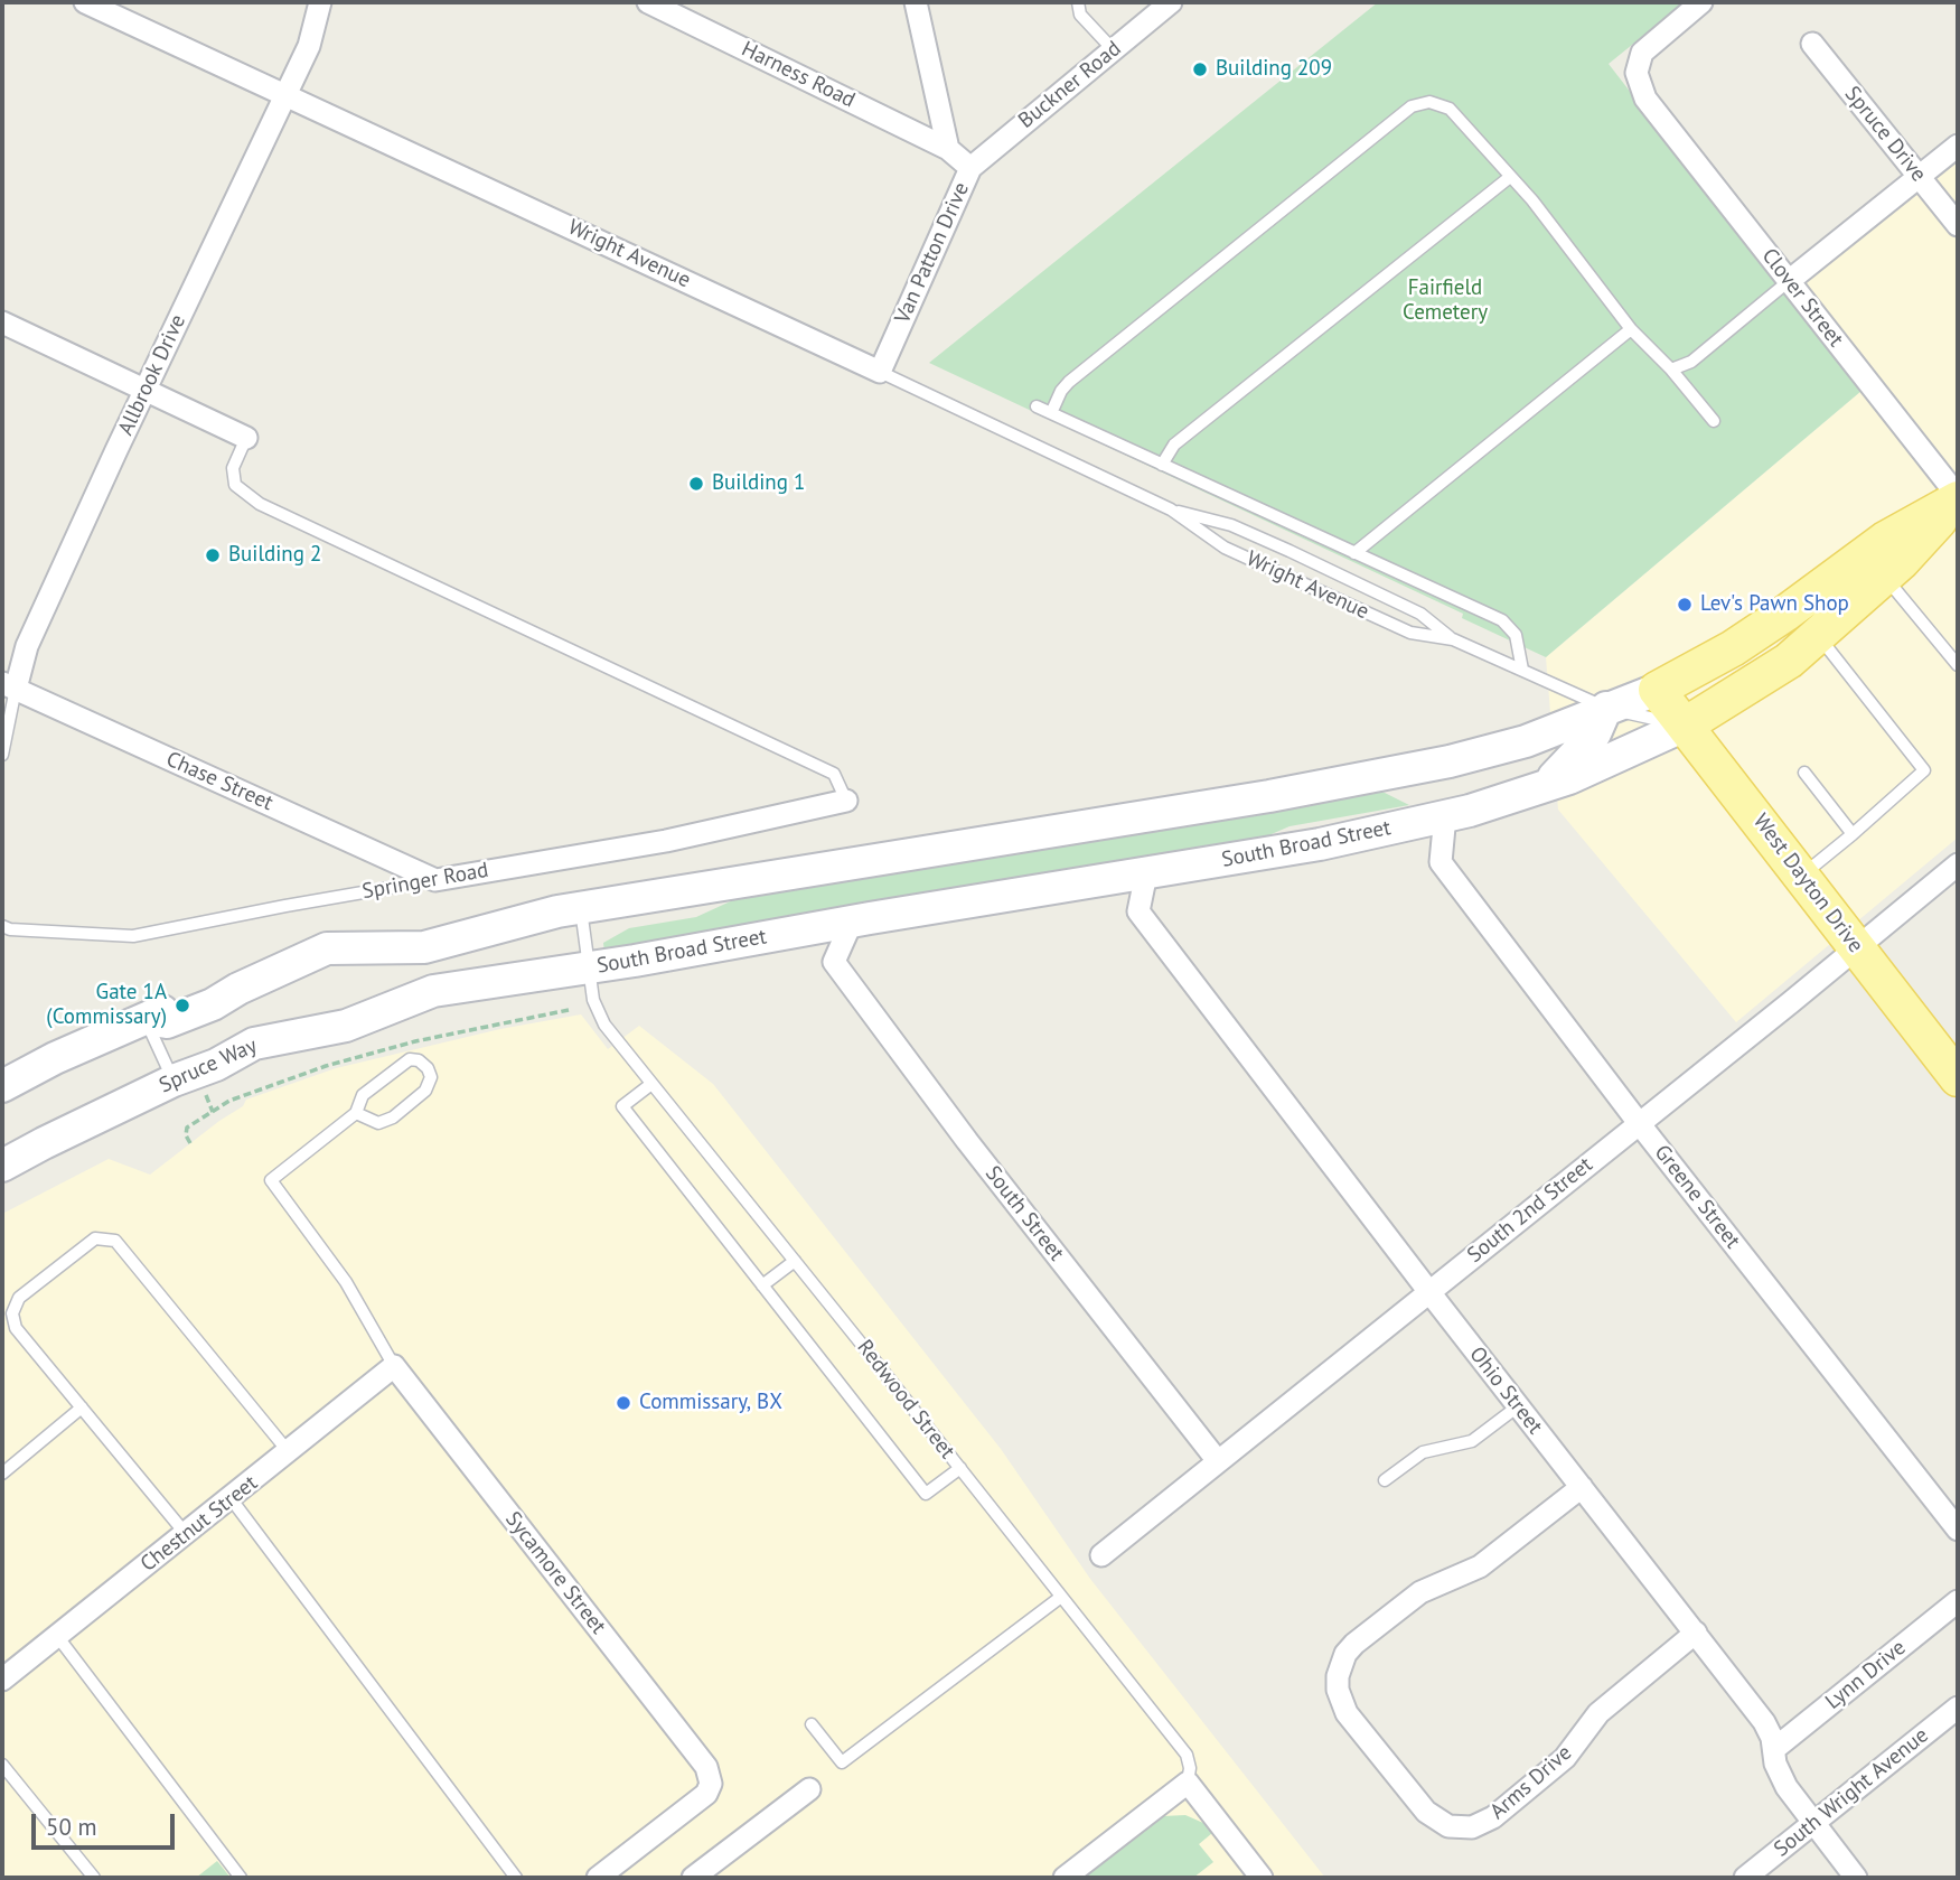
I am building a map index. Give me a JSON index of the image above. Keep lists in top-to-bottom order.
{
  "streets": {
    "main road": ["South Broad Street", "West Dayton Drive"],
    "street": [
      "Harness Road",
      "Buckner Road",
      "Spruce Drive",
      "Van Patton Drive",
      "Wright Avenue",
      "Clover Street",
      "Allbrook Drive",
      "Chase Street",
      "Springer Road",
      "Spruce Way",
      "Greene Street",
      "South 2nd Street",
      "South Street",
      "Ohio Street",
      "Redwood Street",
      "Chestnut Street",
      "Sycamore Street",
      "Lynn Drive",
      "Arms Drive",
      "South Wright Avenue"
    ]
  },
  "crossings": [
    ["Harness Road", "Van Patton Drive"],
    ["Buckner Road", "Van Patton Drive"],
    ["Van Patton Drive", "Wright Avenue"],
    ["Wright Avenue", "Allbrook Drive"],
    ["Wright Avenue", "South Broad Street"],
    ["Wright Avenue", "West Dayton Drive"],
    ["Clover Street", "South Broad Street"],
    ["Allbrook Drive", "Chase Street"],
    ["Chase Street", "Springer Road"],
    ["South Broad Street", "West Dayton Drive"],
    ["South Broad Street", "Spruce Way"],
    ["South Broad Street", "Greene Street"],
    ["South Broad Street", "South Street"],
    ["South Broad Street", "Ohio Street"],
    ["South Broad Street", "Redwood Street"],
    ["West Dayton Drive", "South 2nd Street"],
    ["Spruce Way", "Redwood Street"],
    ["Greene Street", "South 2nd Street"],
    ["South 2nd Street", "South Street"],
    ["South 2nd Street", "Ohio Street"],
    ["Ohio Street", "Lynn Drive"],
    ["Ohio Street", "Arms Drive"],
    ["Ohio Street", "South Wright Avenue"],
    ["Chestnut Street", "Sycamore Street"]
  ],
  "parks": ["Fairfield Cemetery"],
  "places": [
    "Building 209",
    "Building 1",
    "Building 2",
    "Lev's Pawn Shop",
    "Gate 1A (Commissary)",
    "Commissary, BX"
  ],
  "scale_bar": "50 m"
}
